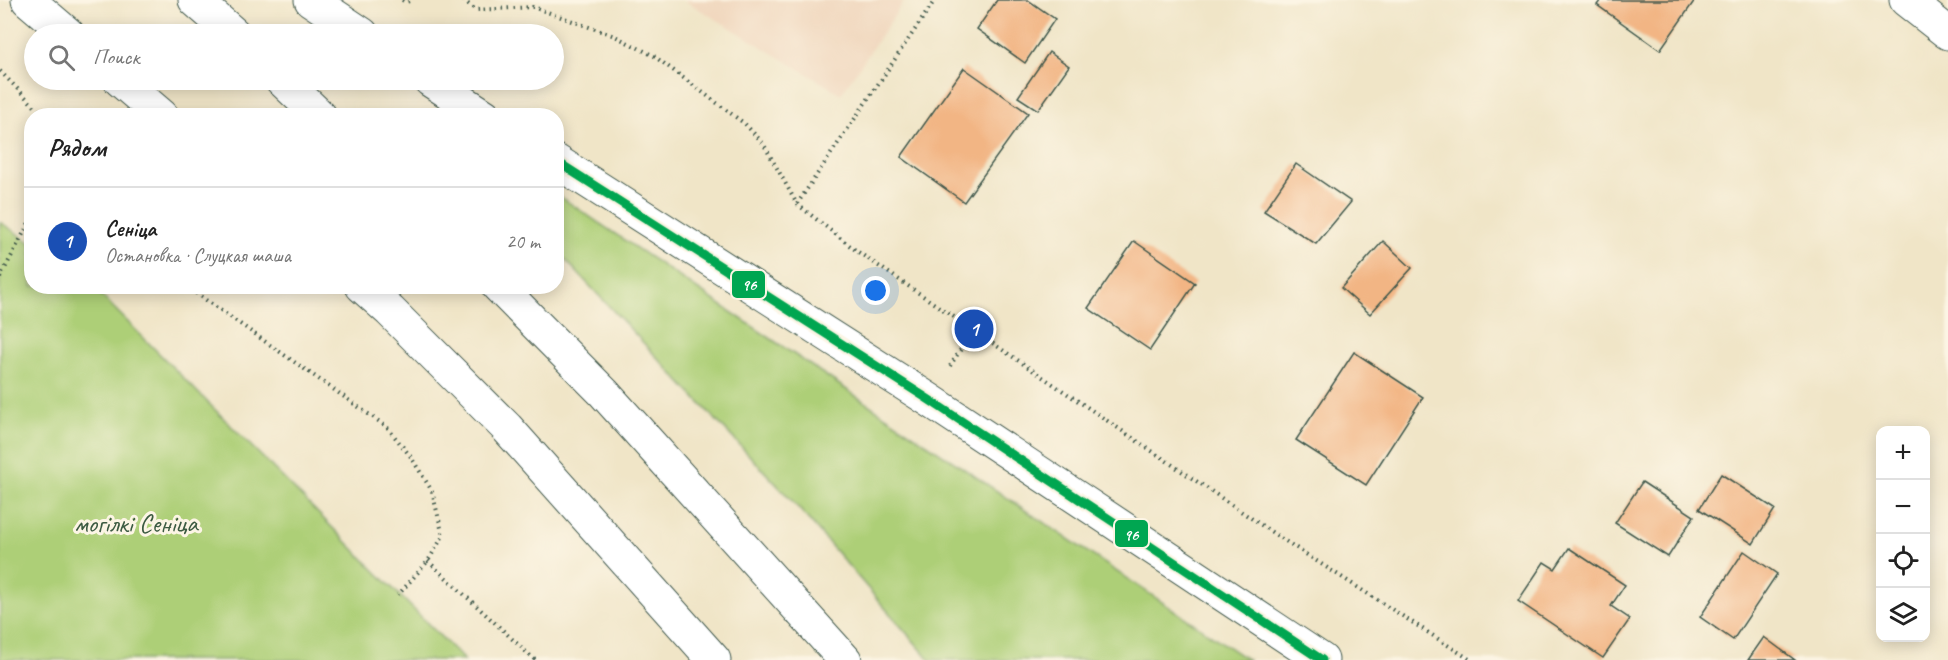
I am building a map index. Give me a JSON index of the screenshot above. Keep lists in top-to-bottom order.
{
  "parks": ["могілкі Сеніца"],
  "lines": ["transit line 96"],
  "page": {
    "search": "Поиск",
    "heading": "Рядом",
    "list": [
      {
        "mark": "1",
        "name": "Сеніца",
        "note": "Остановка · Слуцкая шаша",
        "value": "20 m"
      }
    ],
    "pins": "1",
    "map_buttons": ["+", "−"]
  }
}
